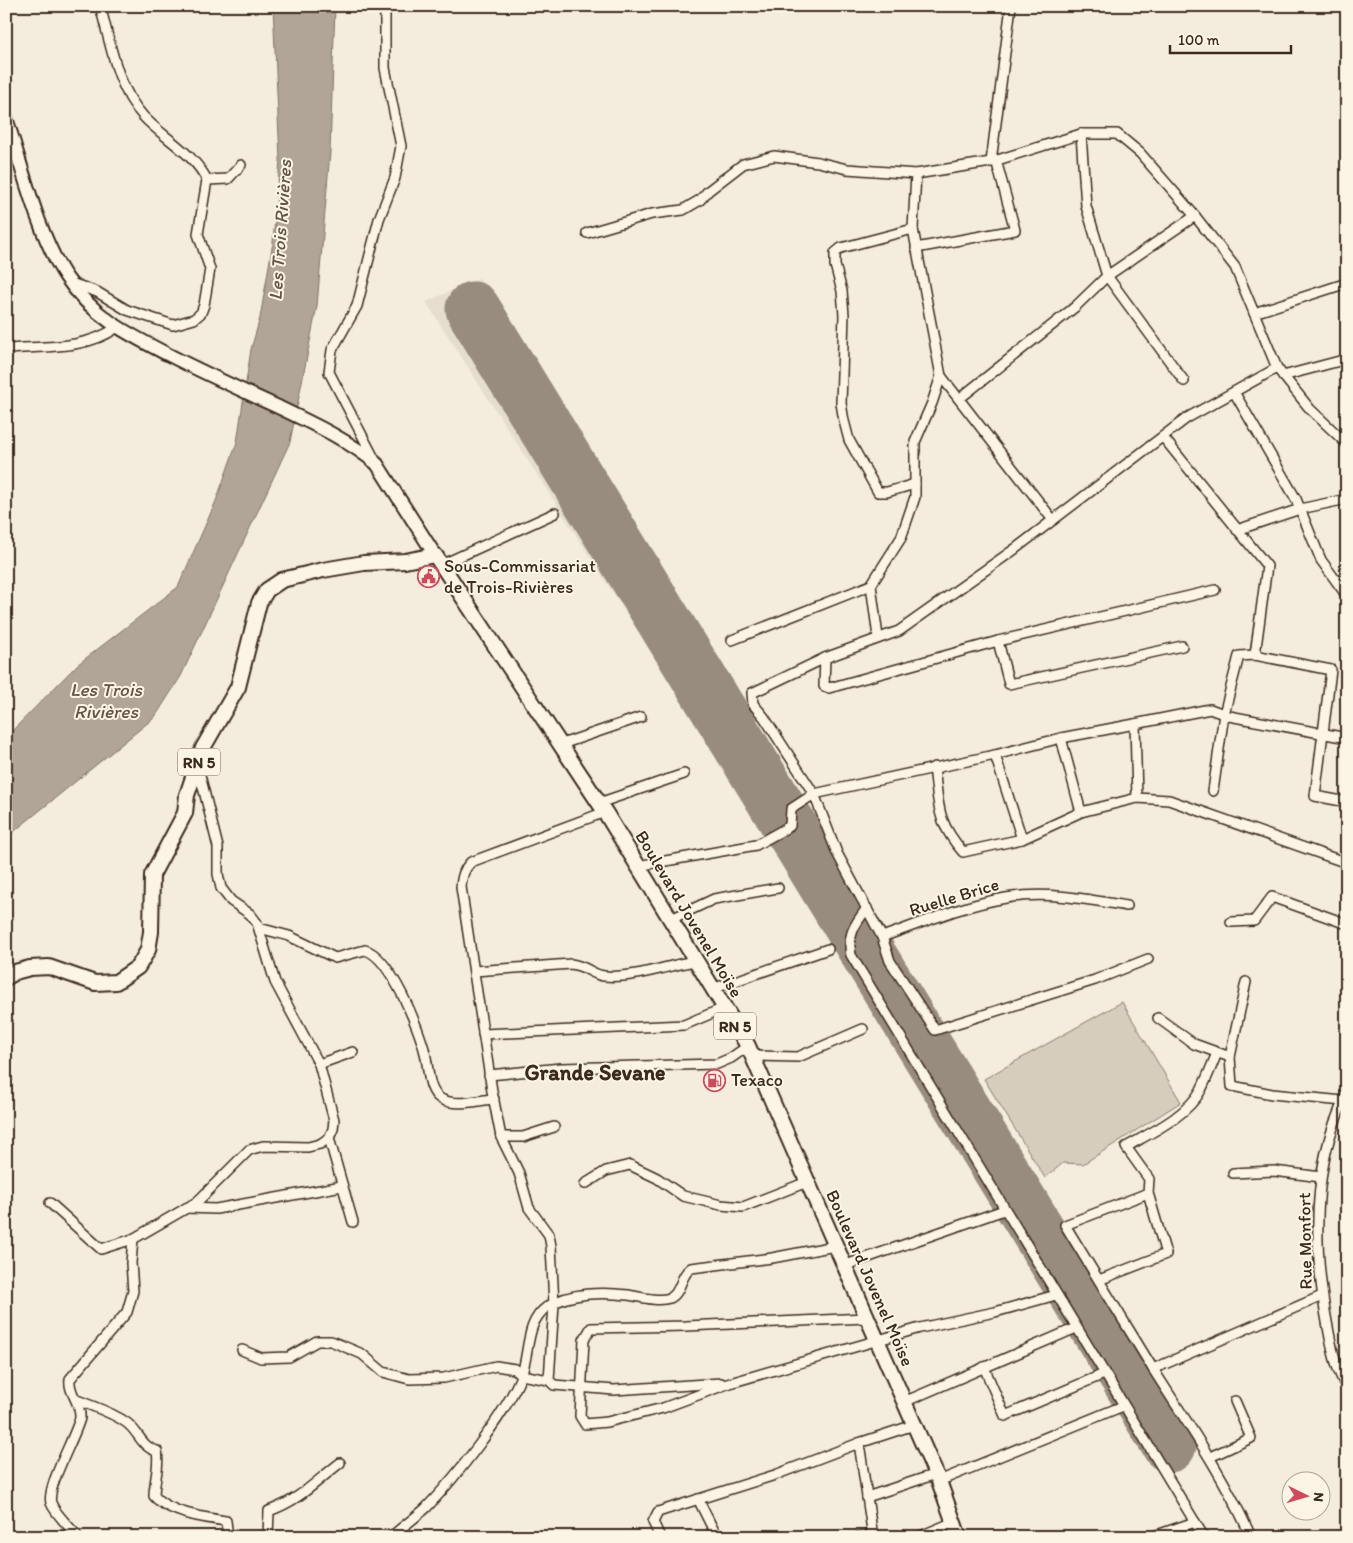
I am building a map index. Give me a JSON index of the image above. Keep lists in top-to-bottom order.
{
  "streets": {
    "main road": ["RN 5", "Boulevard Jovenel Moïse"],
    "street": ["Ruelle Brice", "Rue Monfort"]
  },
  "crossings": [
    ["RN 5", "Boulevard Jovenel Moïse"]
  ],
  "districts": ["Grande Sevane"],
  "water": ["Les Trois Rivières"],
  "places": {
    "public building": ["Sous-Commissariat de Trois-Rivières"],
    "fuel station": ["Texaco"]
  },
  "scale_bar": "100 m",
  "north": "right"
}
